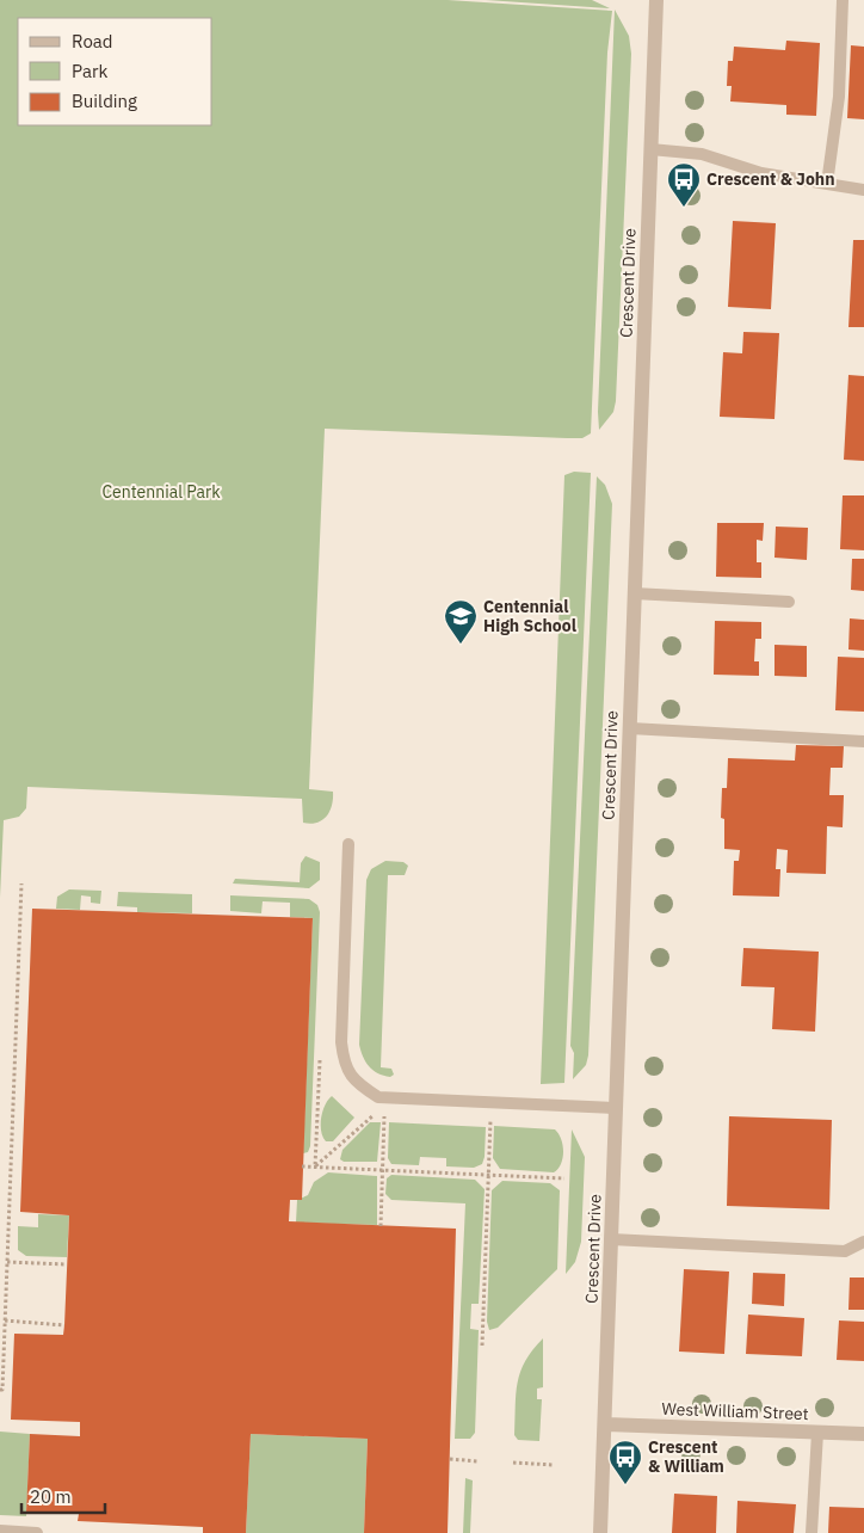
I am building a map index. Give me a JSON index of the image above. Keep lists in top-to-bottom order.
{
  "streets": {
    "street": ["Crescent Drive", "West William Street"]
  },
  "crossings": [
    ["Crescent Drive", "West William Street"]
  ],
  "parks": ["Centennial Park"],
  "places": {
    "bus stop": ["Crescent & John", "Crescent & William"],
    "school or university": ["Centennial High School"]
  },
  "legend": ["Road", "Park", "Building"],
  "scale_bar": "20 m"
}
